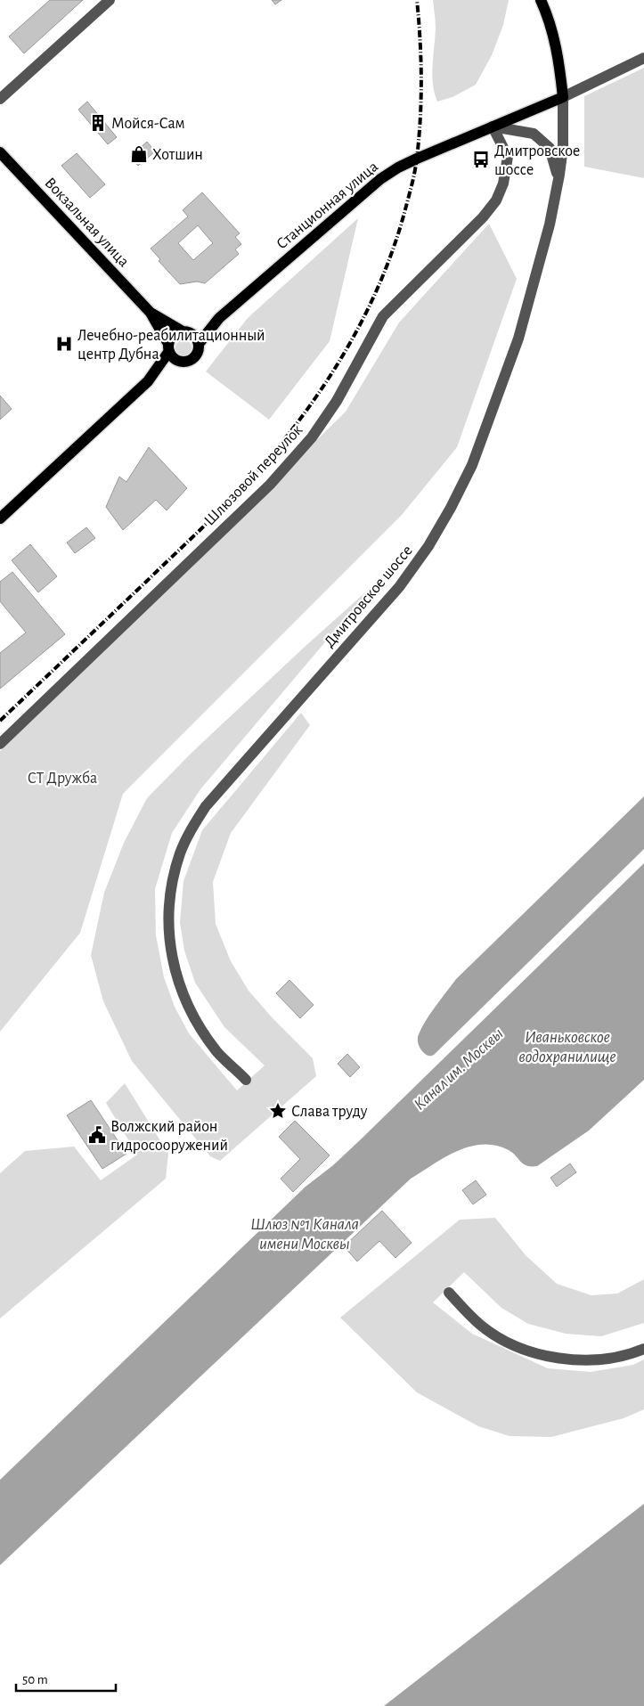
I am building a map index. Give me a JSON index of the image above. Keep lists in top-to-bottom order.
{
  "streets": {
    "main road": ["Станционная улица", "Вокзальная улица", "Дмитровское шоссе"],
    "street": ["Шлюзовой переулок"]
  },
  "crossings": [
    ["Станционная улица", "Вокзальная улица"],
    ["Станционная улица", "Шлюзовой переулок"],
    ["Станционная улица", "Дмитровское шоссе"]
  ],
  "water": ["Иваньковское водохранилище", "Канал им. Москвы", "Шлюз №1 Канала имени Москвы"],
  "parks": ["СТ Дружба"],
  "places": {
    "building": ["Мойся-Сам"],
    "shop": ["Хотшин"],
    "bus stop": ["Дмитровское шоссе"],
    "hospital": ["Лечебно-реабилитационный центр Дубна"],
    "place": ["Слава труду"],
    "public building": ["Волжский район гидросооружений"]
  },
  "scale_bar": "50 m"
}
